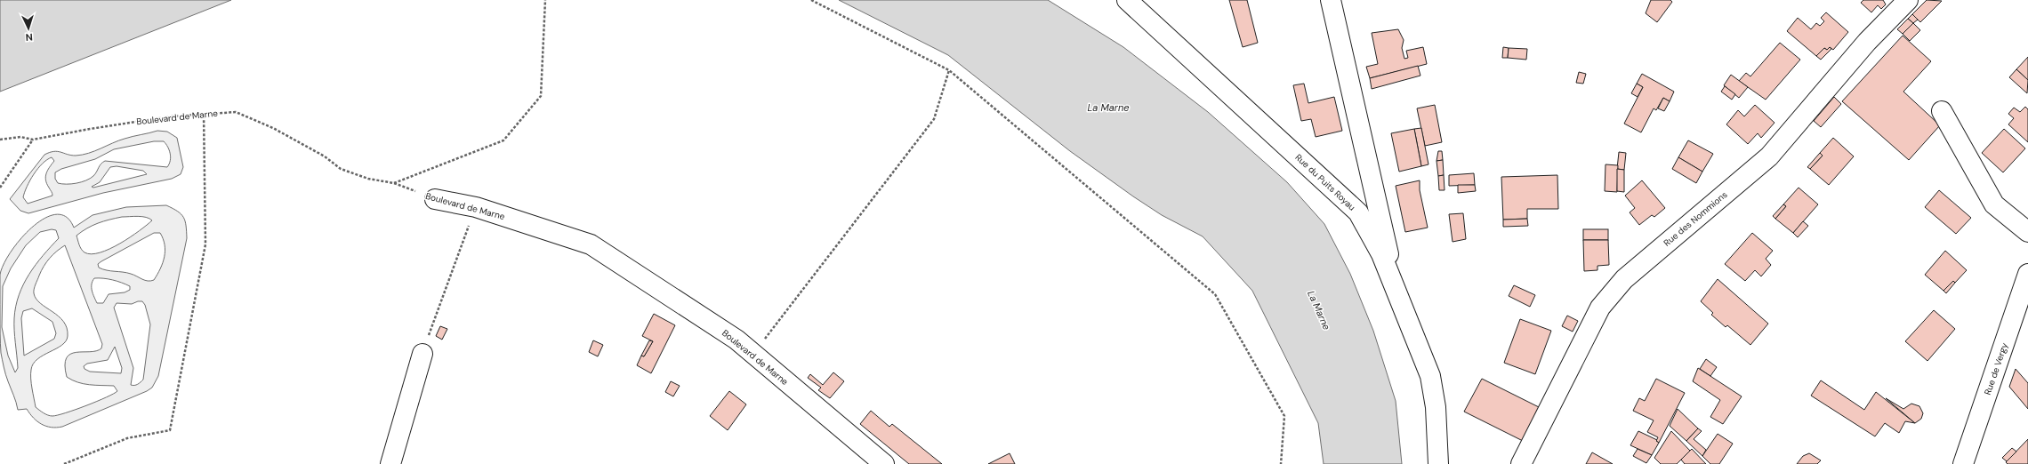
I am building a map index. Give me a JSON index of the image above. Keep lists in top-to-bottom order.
{
  "streets": {
    "street": [
      "Boulevard de Marne",
      "Rue du Puits Royau",
      "Rue des Nommions",
      "Rue de Vergy"
    ]
  },
  "water": ["La Marne"],
  "north": "bottom"
}
